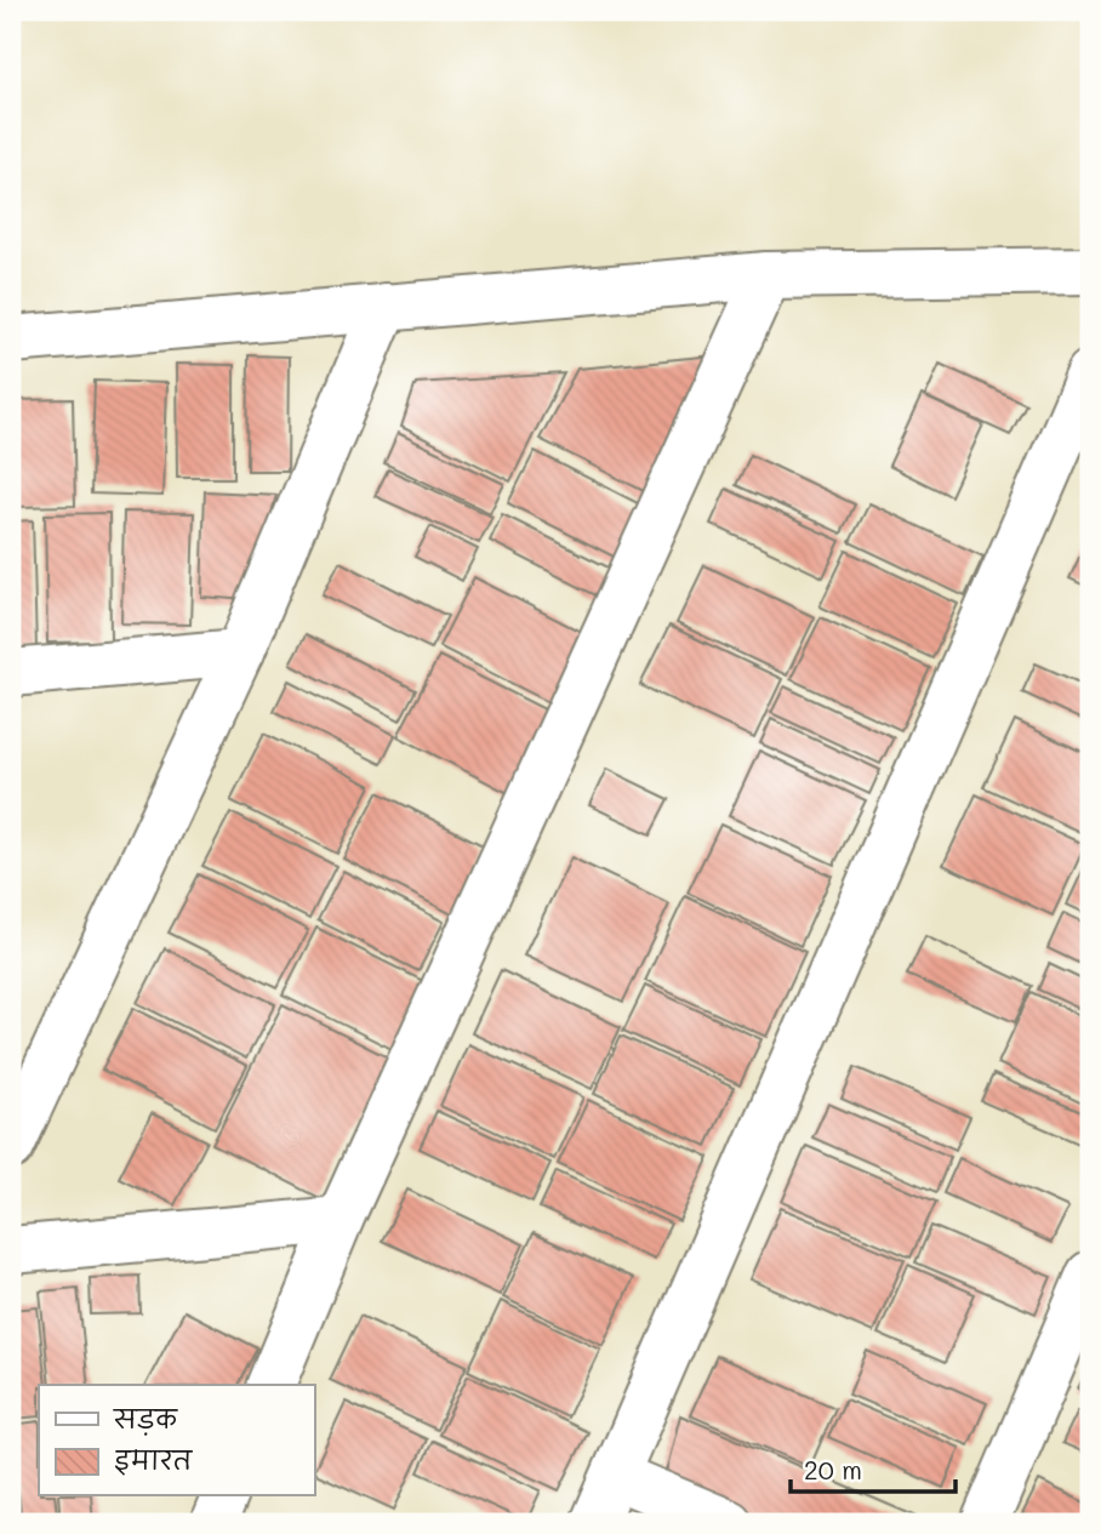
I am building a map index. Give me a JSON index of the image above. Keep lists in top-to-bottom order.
{
  "legend": ["सड़क", "इमारत"],
  "scale_bar": "20 m"
}
